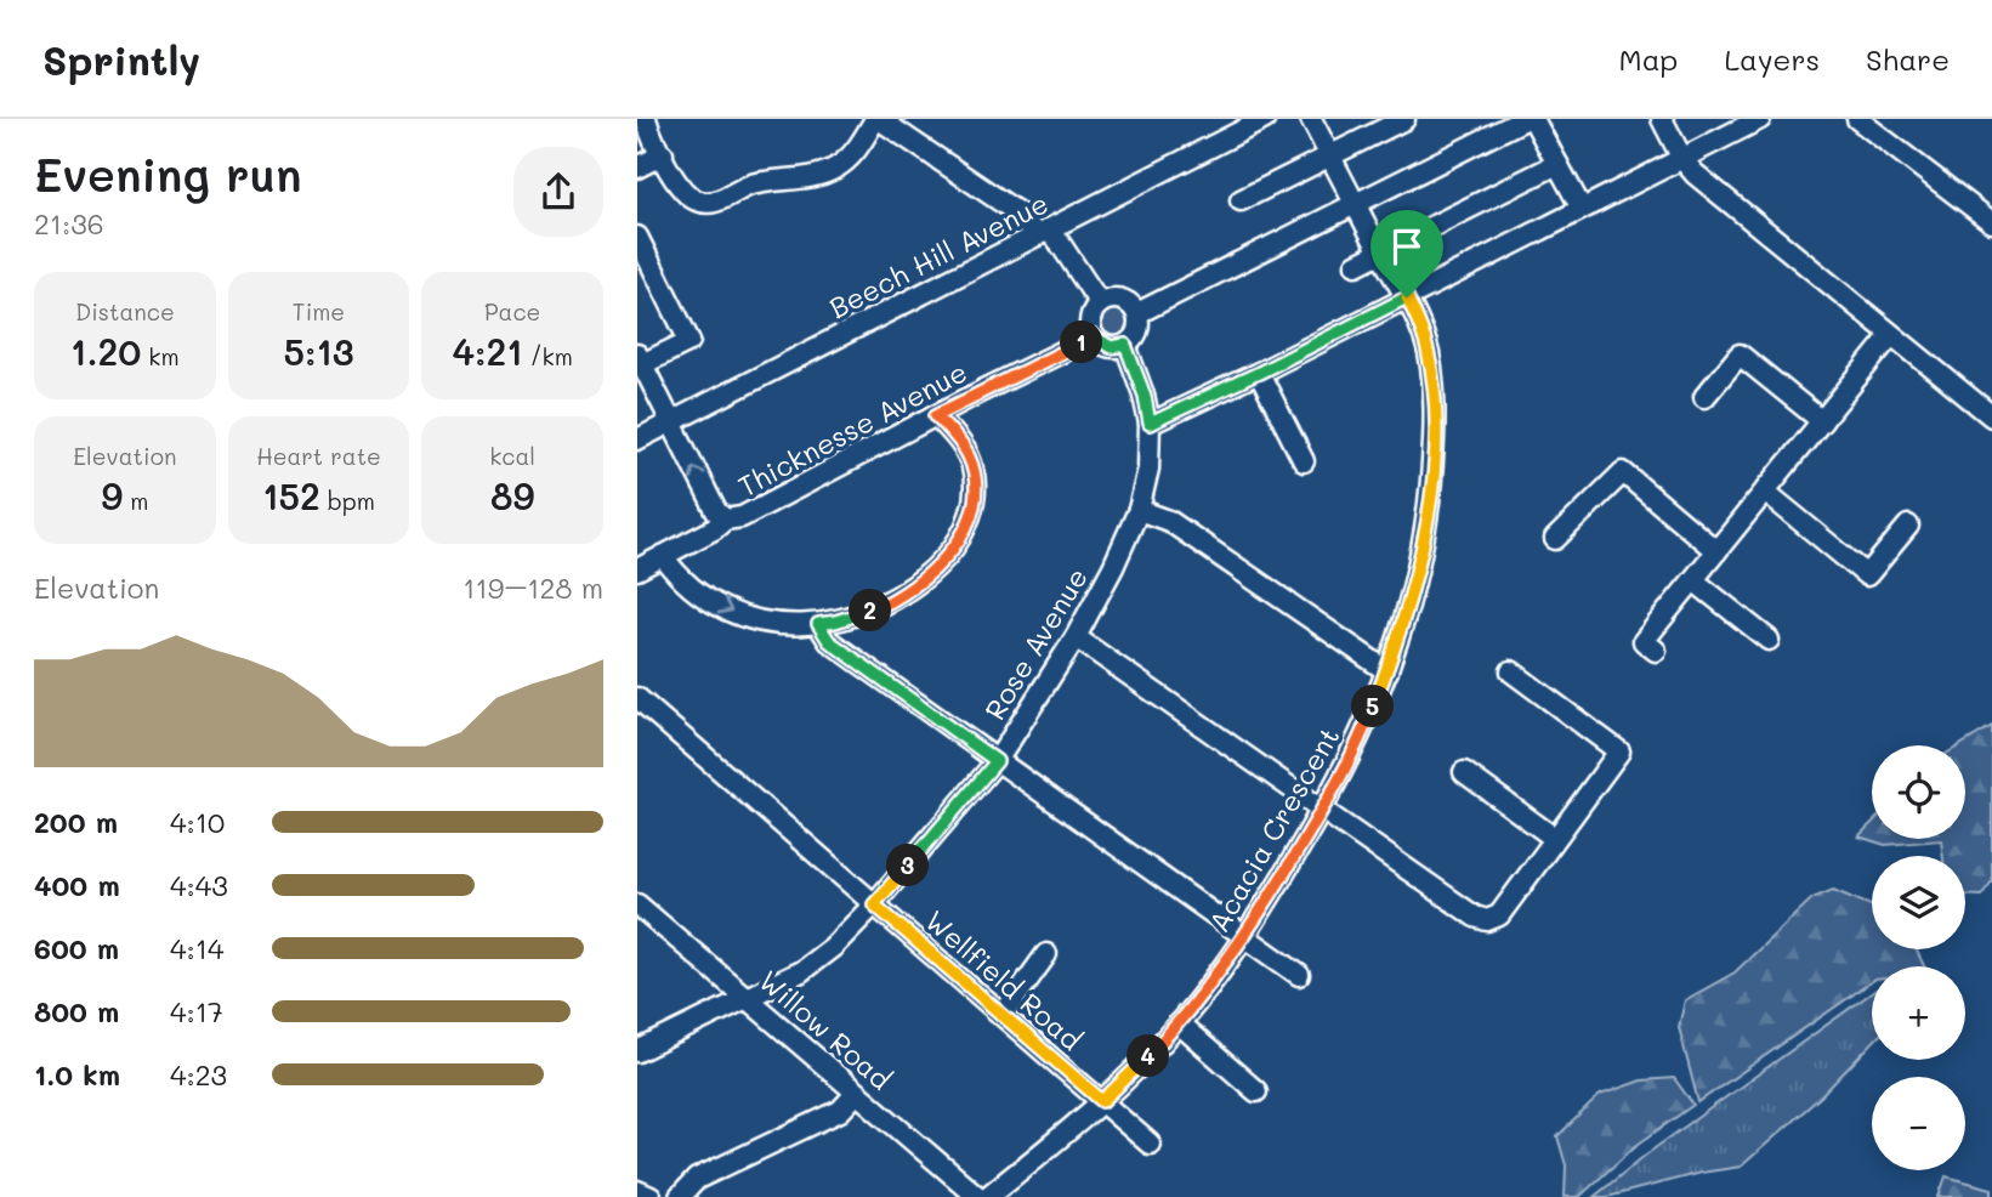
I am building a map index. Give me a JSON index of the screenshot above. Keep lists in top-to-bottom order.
{
  "streets": {
    "street": [
      "Beech Hill Avenue",
      "Thicknesse Avenue",
      "Rose Avenue",
      "Acacia Crescent",
      "Wellfield Road",
      "Willow Road"
    ]
  },
  "crossings": [
    ["Thicknesse Avenue", "Rose Avenue"],
    ["Rose Avenue", "Wellfield Road"],
    ["Rose Avenue", "Willow Road"],
    ["Acacia Crescent", "Wellfield Road"]
  ],
  "page": {
    "header": "Sprintly",
    "nav": ["Map", "Layers", "Share"],
    "heading": ["Evening run", "21:36"],
    "stats": [
      ["Distance", "1.20 km"],
      ["Time", "5:13"],
      ["Pace", "4:21 /km"],
      ["Elevation", "9 m"],
      ["Heart rate", "152 bpm"],
      ["kcal", "89"]
    ],
    "pins": [
      "1",
      "2",
      "5",
      "3",
      "4"
    ],
    "chart": ["Elevation", "119–128 m"],
    "map_buttons": ["+", "−"],
    "list": [
      {
        "name": "200 m",
        "note": "4:10"
      },
      {
        "name": "400 m",
        "note": "4:43"
      },
      {
        "name": "600 m",
        "note": "4:14"
      },
      {
        "name": "800 m",
        "note": "4:17"
      },
      {
        "name": "1.0 km",
        "note": "4:23"
      }
    ]
  }
}
